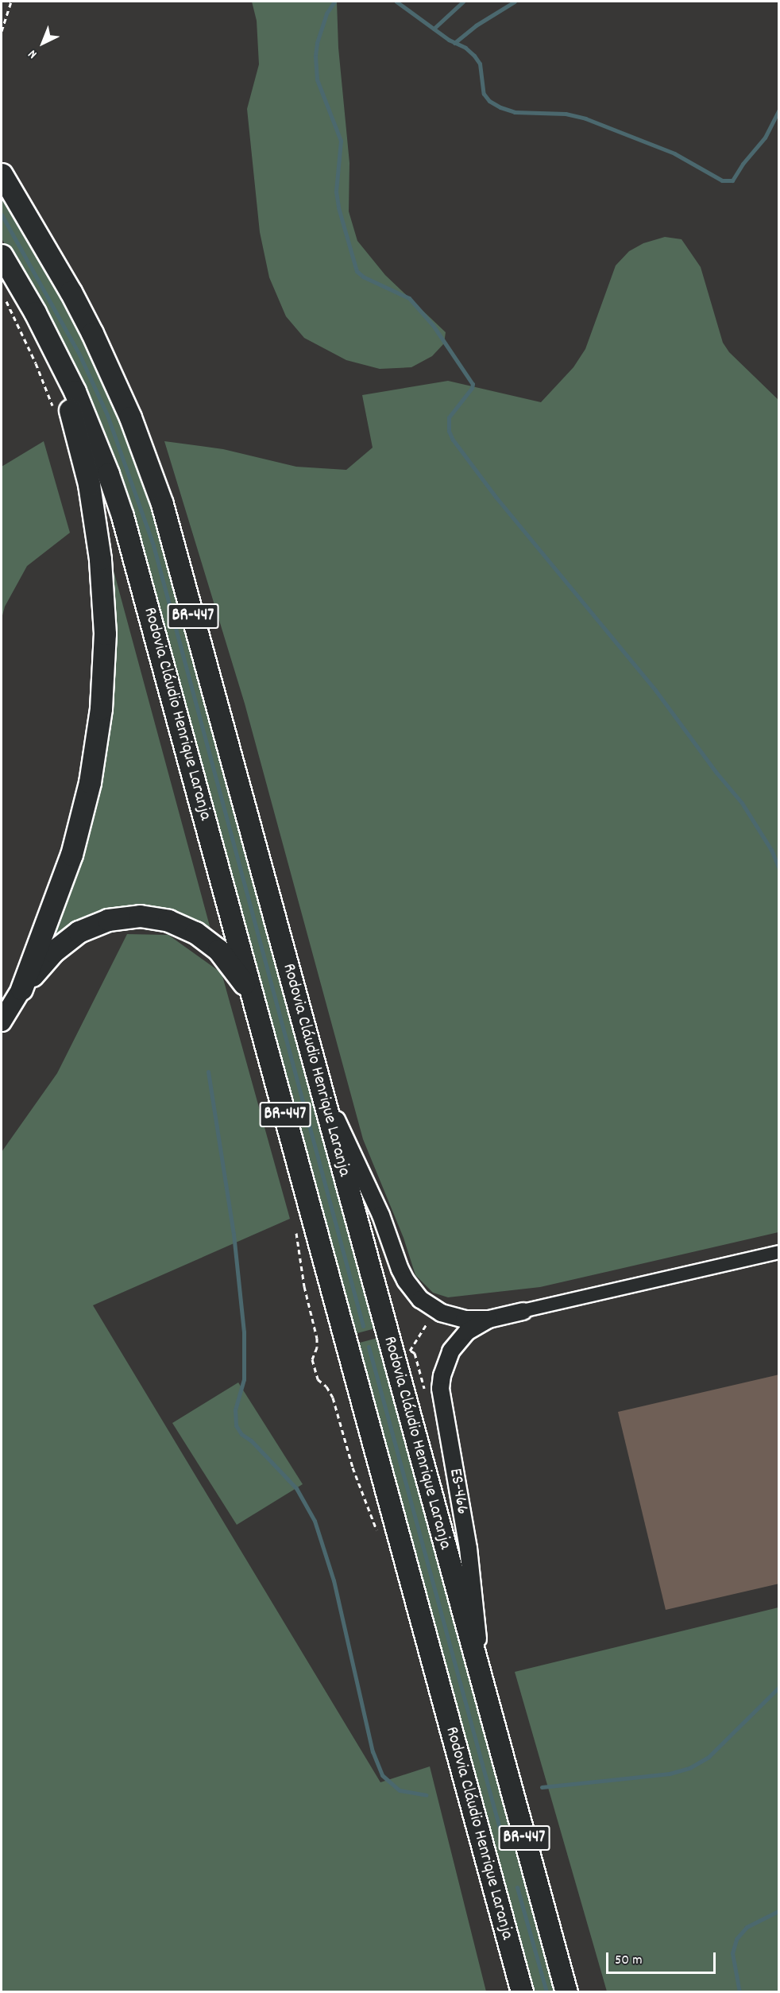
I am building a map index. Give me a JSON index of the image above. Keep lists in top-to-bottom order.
{
  "streets": {
    "main road": ["BR-447", "Rodovia Cláudio Henrique Laranja"],
    "street": ["ES-466"]
  },
  "crossings": [
    ["Rodovia Cláudio Henrique Laranja", "ES-466"]
  ],
  "scale_bar": "50 m",
  "north": "bottom left"
}
